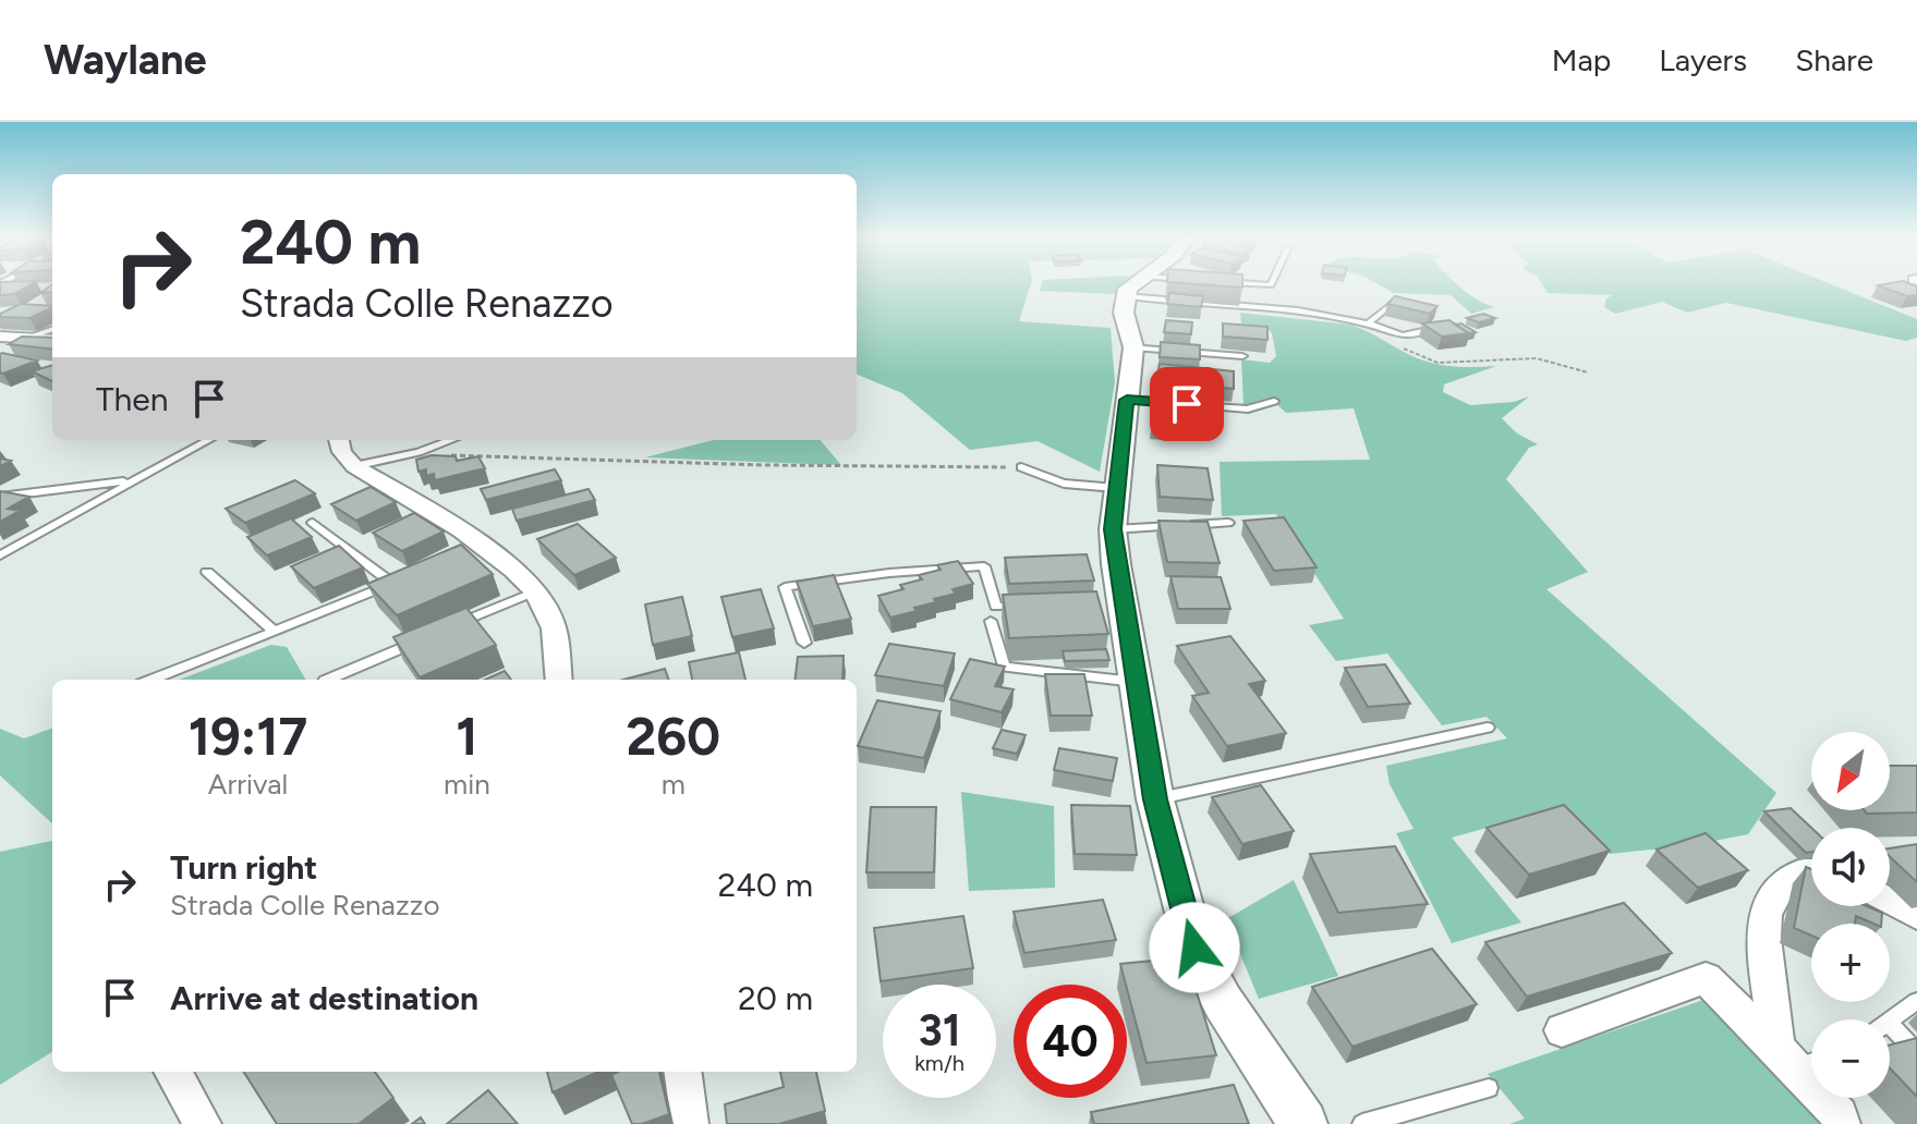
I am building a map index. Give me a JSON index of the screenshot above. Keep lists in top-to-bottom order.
{
  "north": "bottom left",
  "page": {
    "header": "Waylane",
    "nav": ["Map", "Layers", "Share"],
    "turn": ["240 m", "Strada Colle Renazzo"],
    "then": "Then",
    "eta": [
      "19:17",
      "Arrival",
      "1",
      "min",
      "260",
      "m"
    ],
    "map_buttons": ["+", "−"],
    "list": [
      {
        "name": "Turn right",
        "note": "Strada Colle Renazzo",
        "value": "240 m"
      },
      {
        "name": "Arrive at destination",
        "value": "20 m"
      }
    ],
    "speed": "31 km/h",
    "limit": "40"
  }
}
